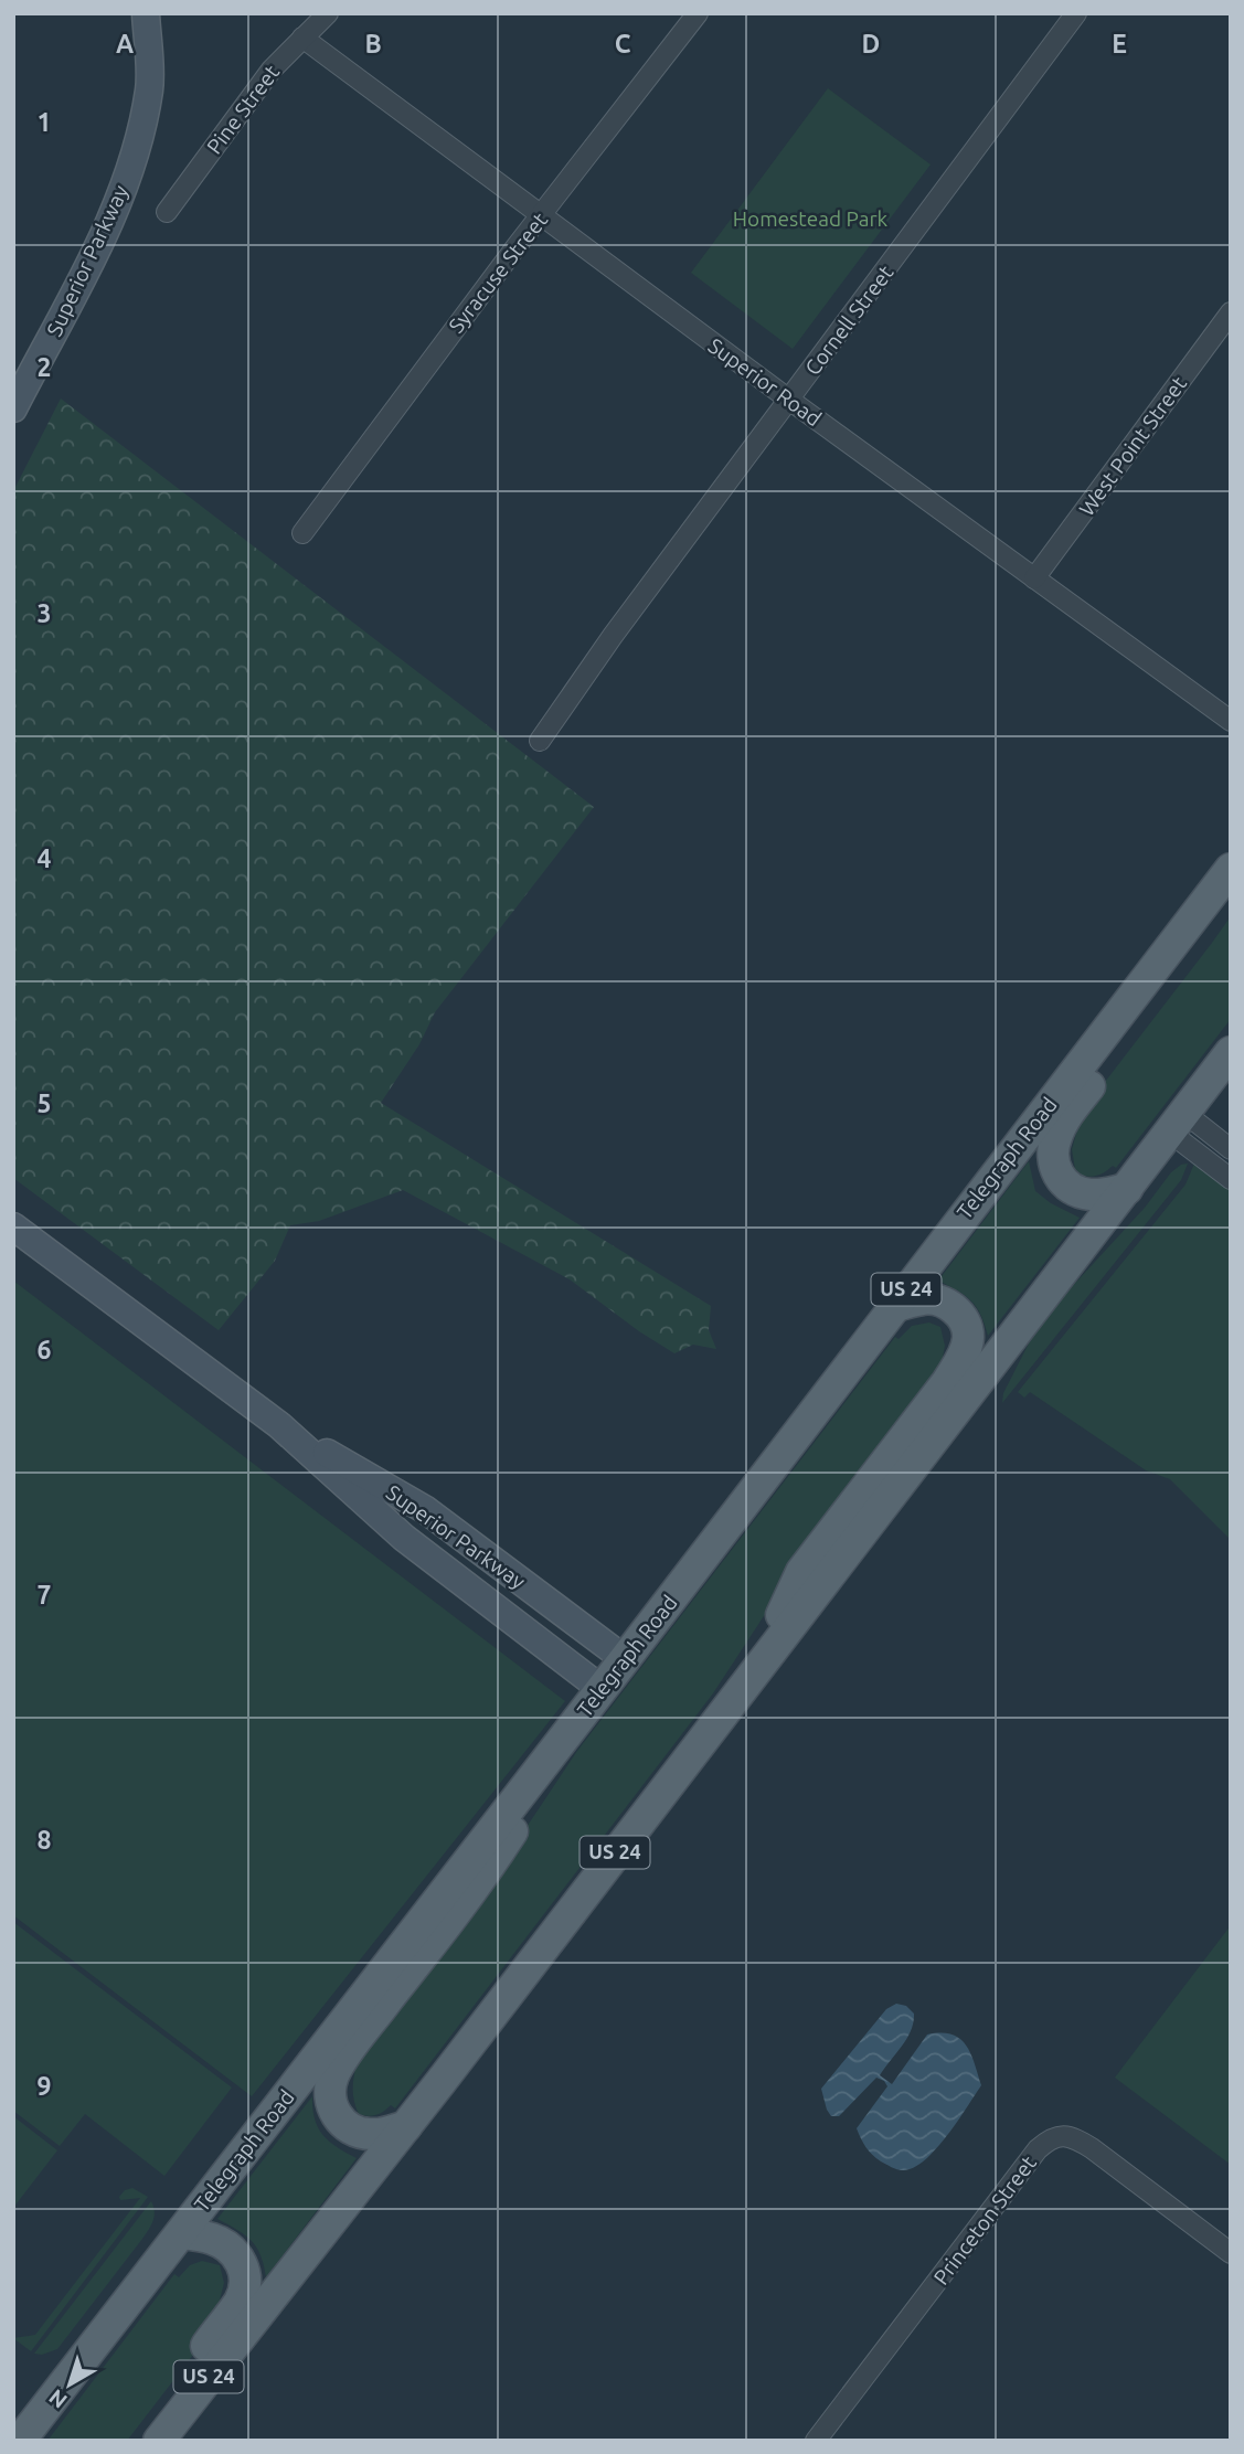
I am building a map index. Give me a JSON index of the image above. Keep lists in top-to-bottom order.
{
  "streets": {
    "main road": ["Superior Parkway", "Telegraph Road", "US 24"],
    "street": [
      "Pine Street",
      "Syracuse Street",
      "Cornell Street",
      "Superior Road",
      "West Point Street",
      "Princeton Street"
    ]
  },
  "crossings": [
    ["Pine Street", "Superior Road"],
    ["Superior Parkway", "Telegraph Road"],
    ["Syracuse Street", "Superior Road"],
    ["Cornell Street", "Superior Road"],
    ["Superior Road", "West Point Street"]
  ],
  "parks": ["Homestead Park"],
  "north": "bottom left",
  "grid": {
    "columns": [
      "A",
      "B",
      "C",
      "D",
      "E"
    ],
    "rows": [
      "1",
      "2",
      "3",
      "4",
      "5",
      "6",
      "7",
      "8",
      "9"
    ]
  }
}
